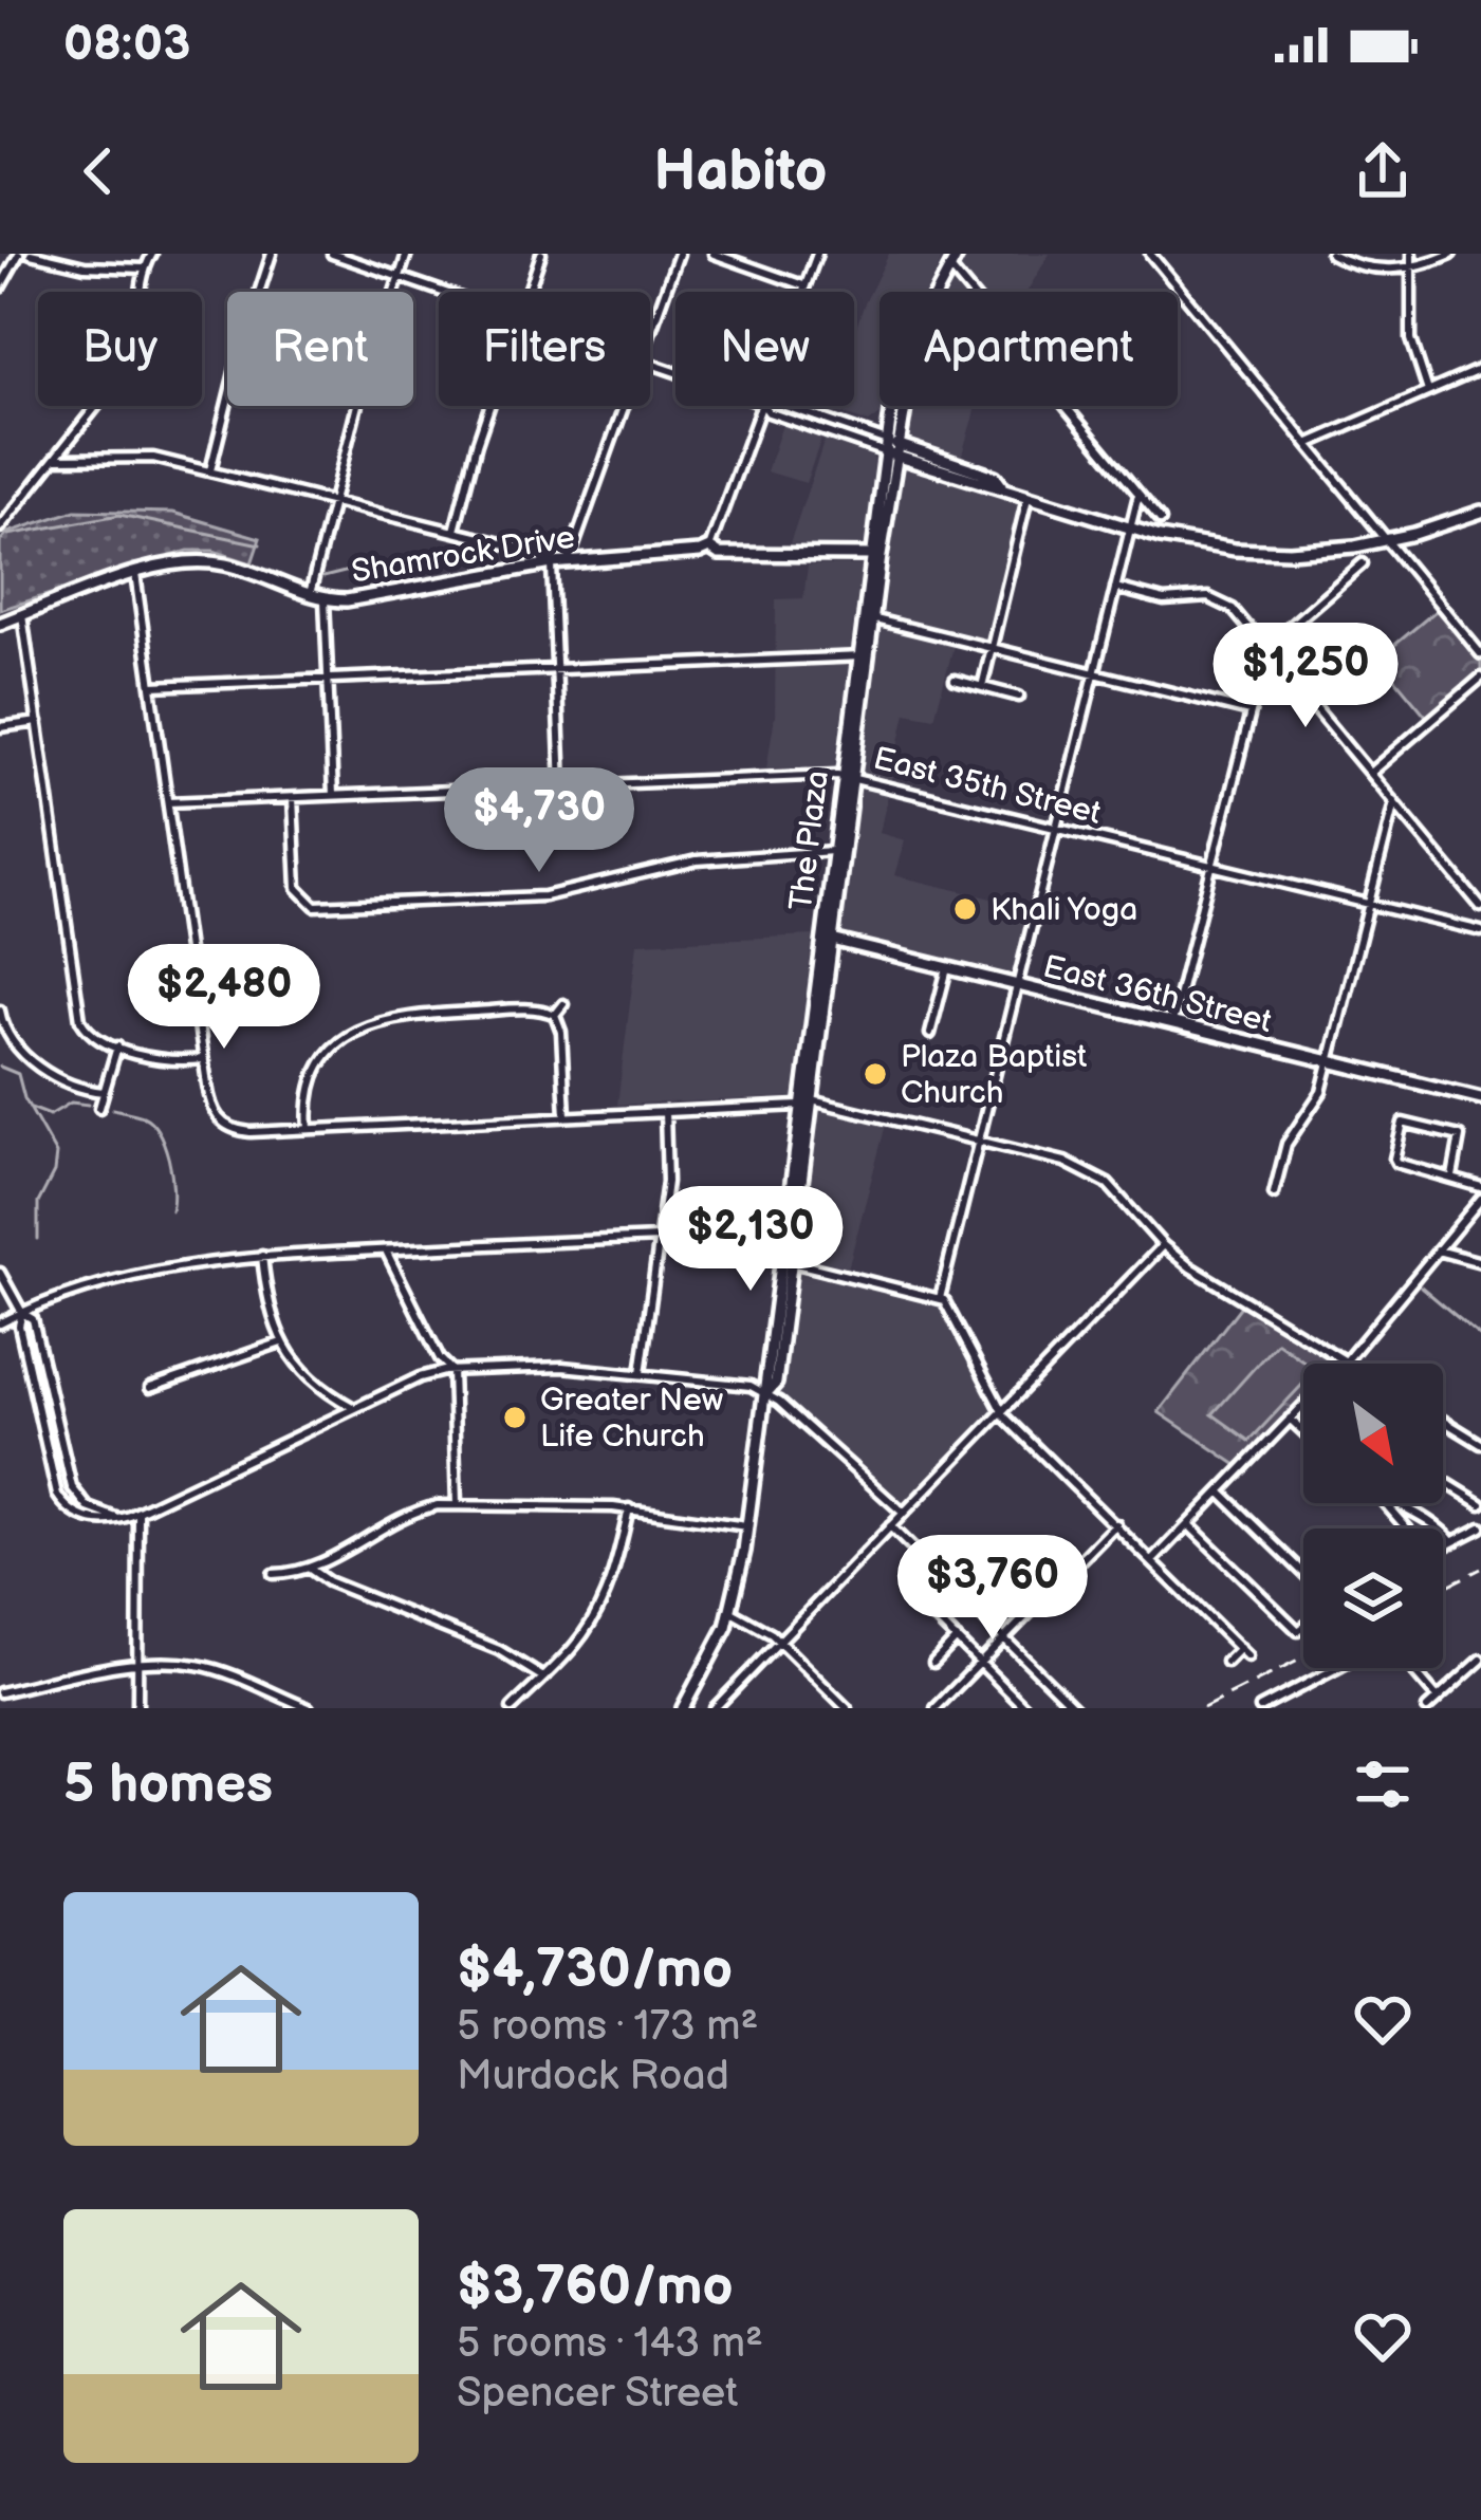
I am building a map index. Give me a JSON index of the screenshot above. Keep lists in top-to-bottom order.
{
  "streets": {
    "street": [
      "Shamrock Drive",
      "East 35th Street",
      "The Plaza",
      "East 36th Street"
    ]
  },
  "crossings": [
    ["Shamrock Drive", "The Plaza"],
    ["East 35th Street", "The Plaza"],
    ["The Plaza", "East 36th Street"]
  ],
  "places": ["Khali Yoga", "Plaza Baptist Church", "Greater New Life Church"],
  "north": "bottom right",
  "page": {
    "status": "08:03",
    "header": "Habito",
    "chip": [
      "Buy",
      "Rent",
      "Filters",
      "New",
      "Apartment"
    ],
    "price": [
      "$1,250",
      "$4,730",
      "$2,480",
      "$2,130",
      "$3,760"
    ],
    "heading": "5 homes",
    "list": [
      {
        "name": "$4,730/mo",
        "note": "5 rooms · 173 m² · Murdock Road"
      },
      {
        "name": "$3,760/mo",
        "note": "5 rooms · 143 m² · Spencer Street"
      }
    ]
  }
}
